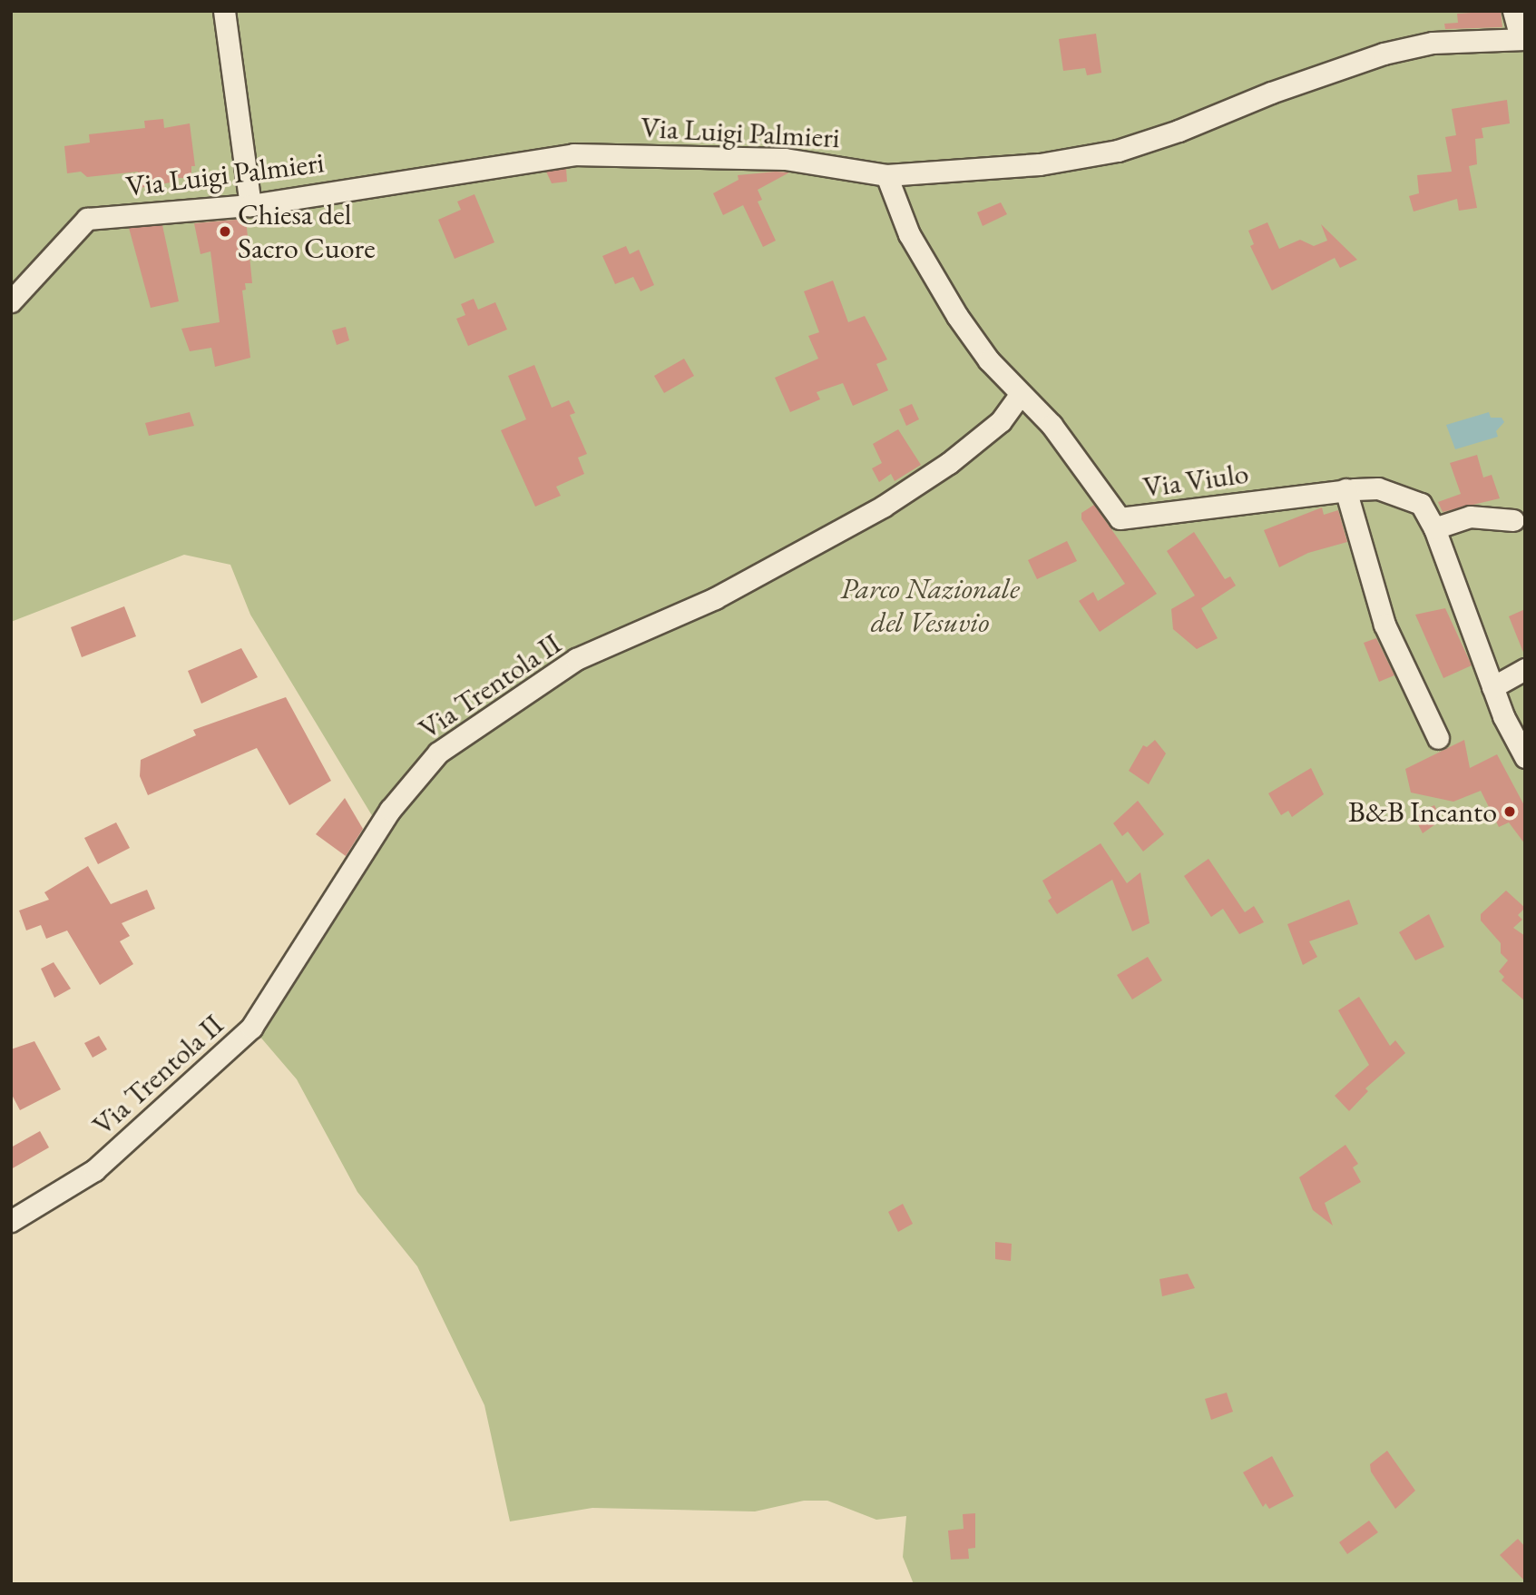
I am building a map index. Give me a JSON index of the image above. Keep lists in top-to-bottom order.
{
  "streets": {
    "street": ["Via Luigi Palmieri", "Via Viulo", "Via Trentola II"]
  },
  "crossings": [
    ["Via Luigi Palmieri", "Via Viulo"],
    ["Via Viulo", "Via Trentola II"]
  ],
  "parks": ["Parco Nazionale del Vesuvio"],
  "places": ["Chiesa del Sacro Cuore", "B&B Incanto"]
}
